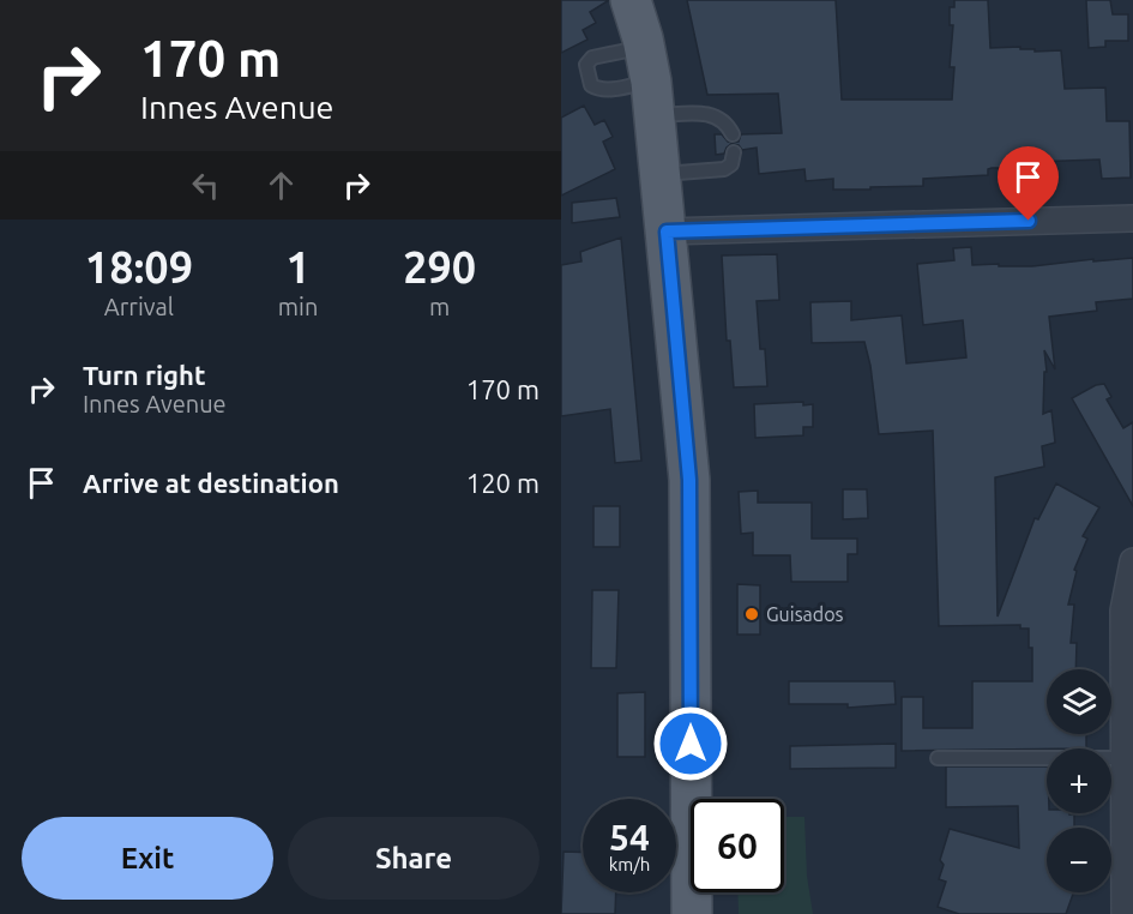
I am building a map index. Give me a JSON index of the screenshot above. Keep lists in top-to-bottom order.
{
  "places": ["Guisados"],
  "page": {
    "turn": ["170 m", "Innes Avenue"],
    "eta": [
      "18:09",
      "Arrival",
      "1",
      "min",
      "290",
      "m"
    ],
    "list": [
      {
        "name": "Turn right",
        "note": "Innes Avenue",
        "value": "170 m"
      },
      {
        "name": "Arrive at destination",
        "value": "120 m"
      }
    ],
    "map_buttons": ["+", "−"],
    "speed": "54 km/h",
    "limit": "60",
    "buttons": ["Exit", "Share"]
  }
}
